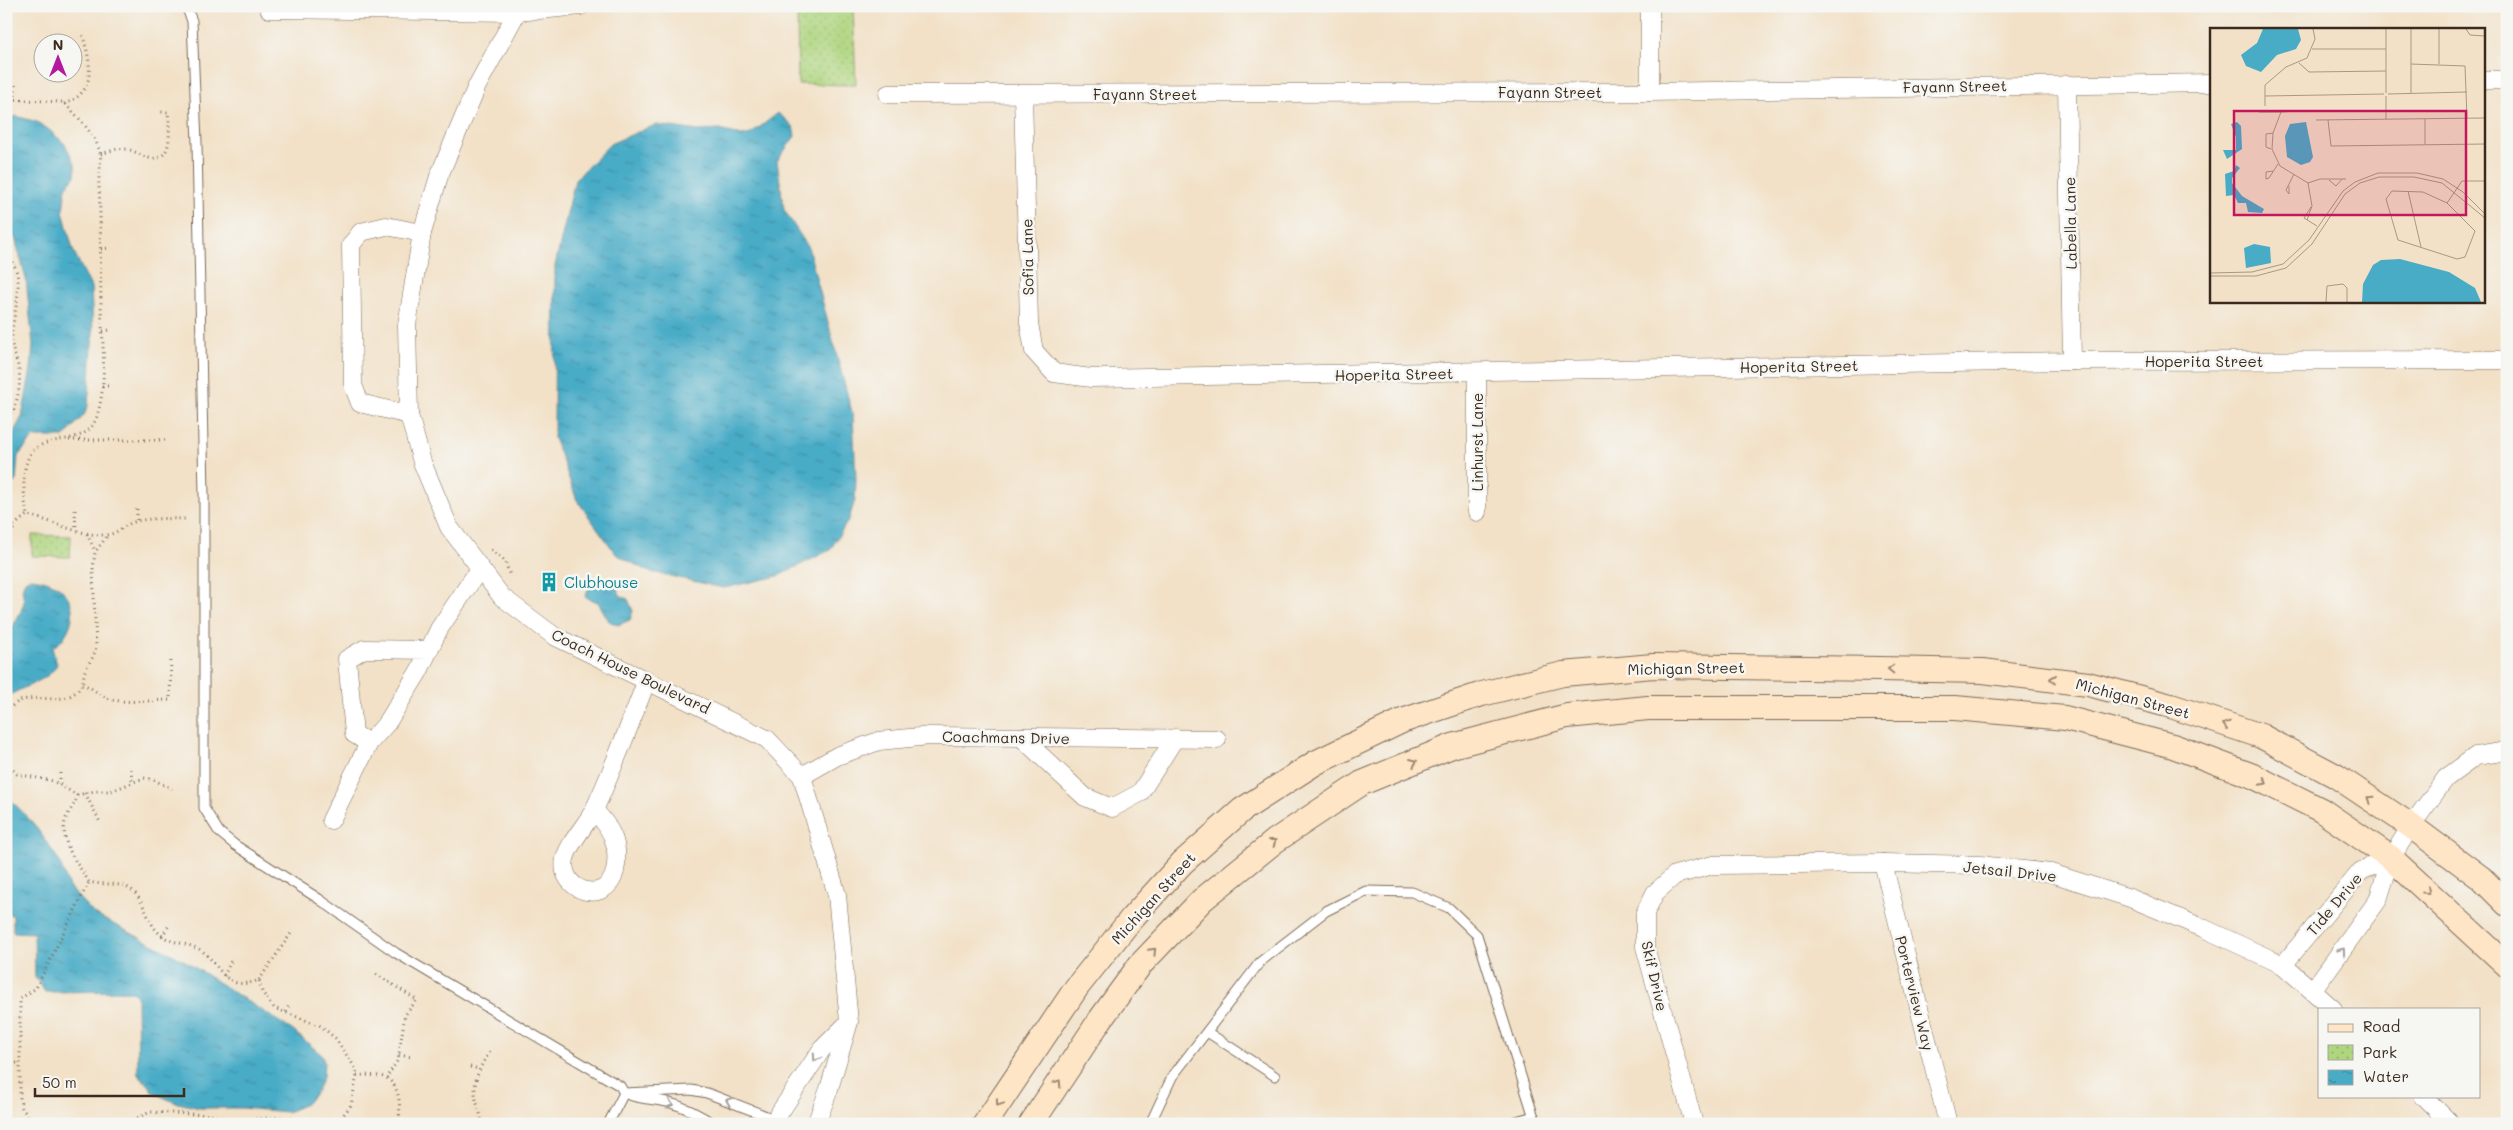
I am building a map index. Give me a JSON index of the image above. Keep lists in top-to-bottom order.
{
  "streets": {
    "street": [
      "Fayann Street",
      "Labella Lane",
      "Sofia Lane",
      "Hoperita Street",
      "Linhurst Lane",
      "Michigan Street",
      "Coach House Boulevard",
      "Coachmans Drive",
      "Jetsail Drive",
      "Tide Drive",
      "Skif Drive",
      "Porterview Way"
    ]
  },
  "crossings": [
    ["Fayann Street", "Labella Lane"],
    ["Fayann Street", "Sofia Lane"],
    ["Labella Lane", "Hoperita Street"],
    ["Sofia Lane", "Hoperita Street"],
    ["Hoperita Street", "Linhurst Lane"],
    ["Coach House Boulevard", "Coachmans Drive"],
    ["Jetsail Drive", "Tide Drive"],
    ["Jetsail Drive", "Skif Drive"],
    ["Jetsail Drive", "Porterview Way"]
  ],
  "one_way": ["Michigan Street"],
  "places": {
    "building": ["Clubhouse"]
  },
  "legend": ["Road", "Park", "Water"],
  "scale_bar": "50 m",
  "north": "top"
}
